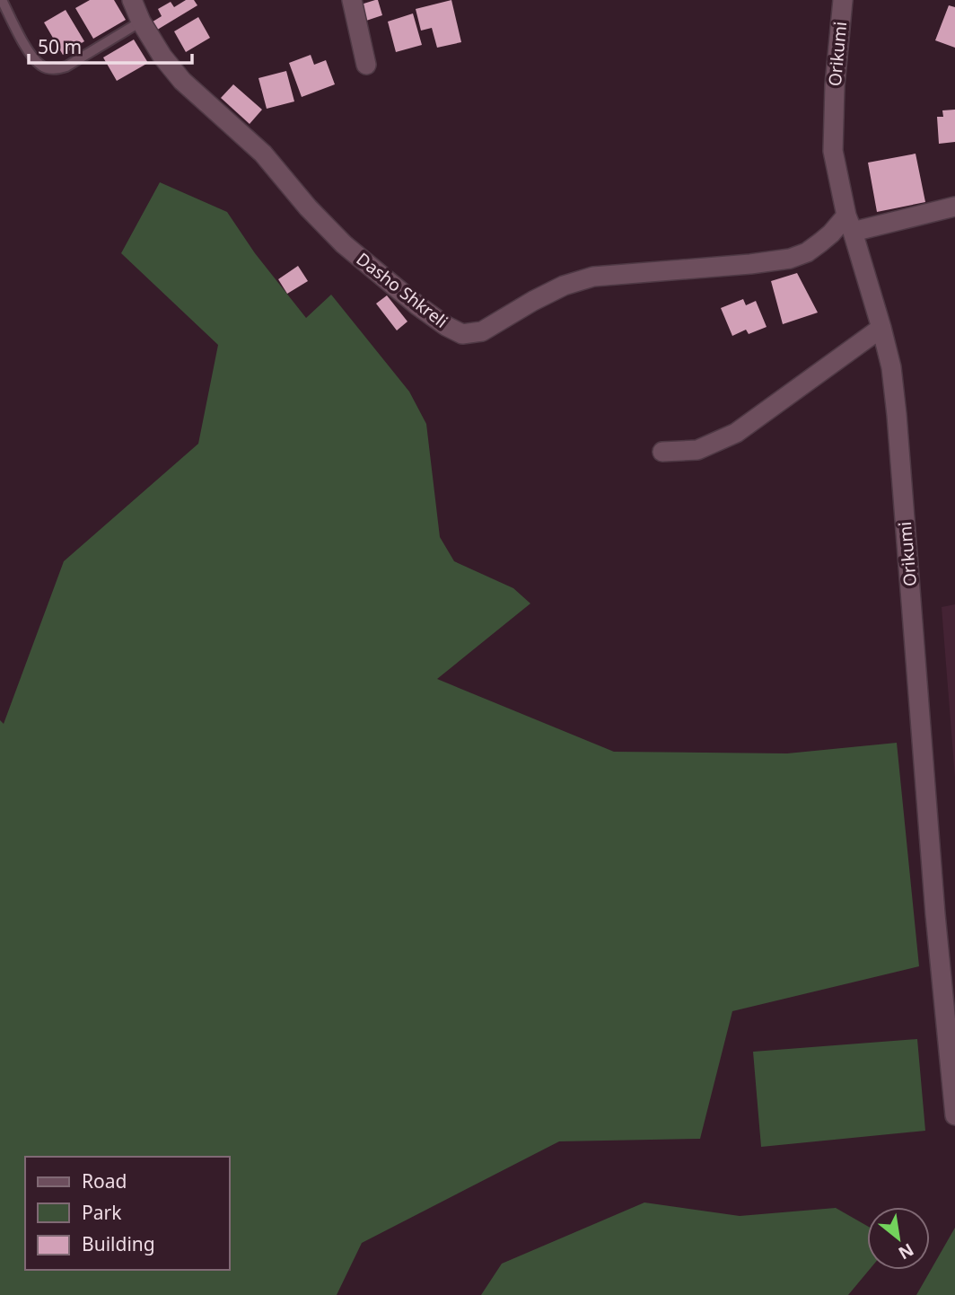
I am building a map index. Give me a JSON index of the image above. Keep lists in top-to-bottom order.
{
  "streets": {
    "street": ["Orikumi", "Dasho Shkreli"]
  },
  "crossings": [
    ["Orikumi", "Dasho Shkreli"]
  ],
  "legend": ["Road", "Park", "Building"],
  "scale_bar": "50 m",
  "north": "bottom right"
}
